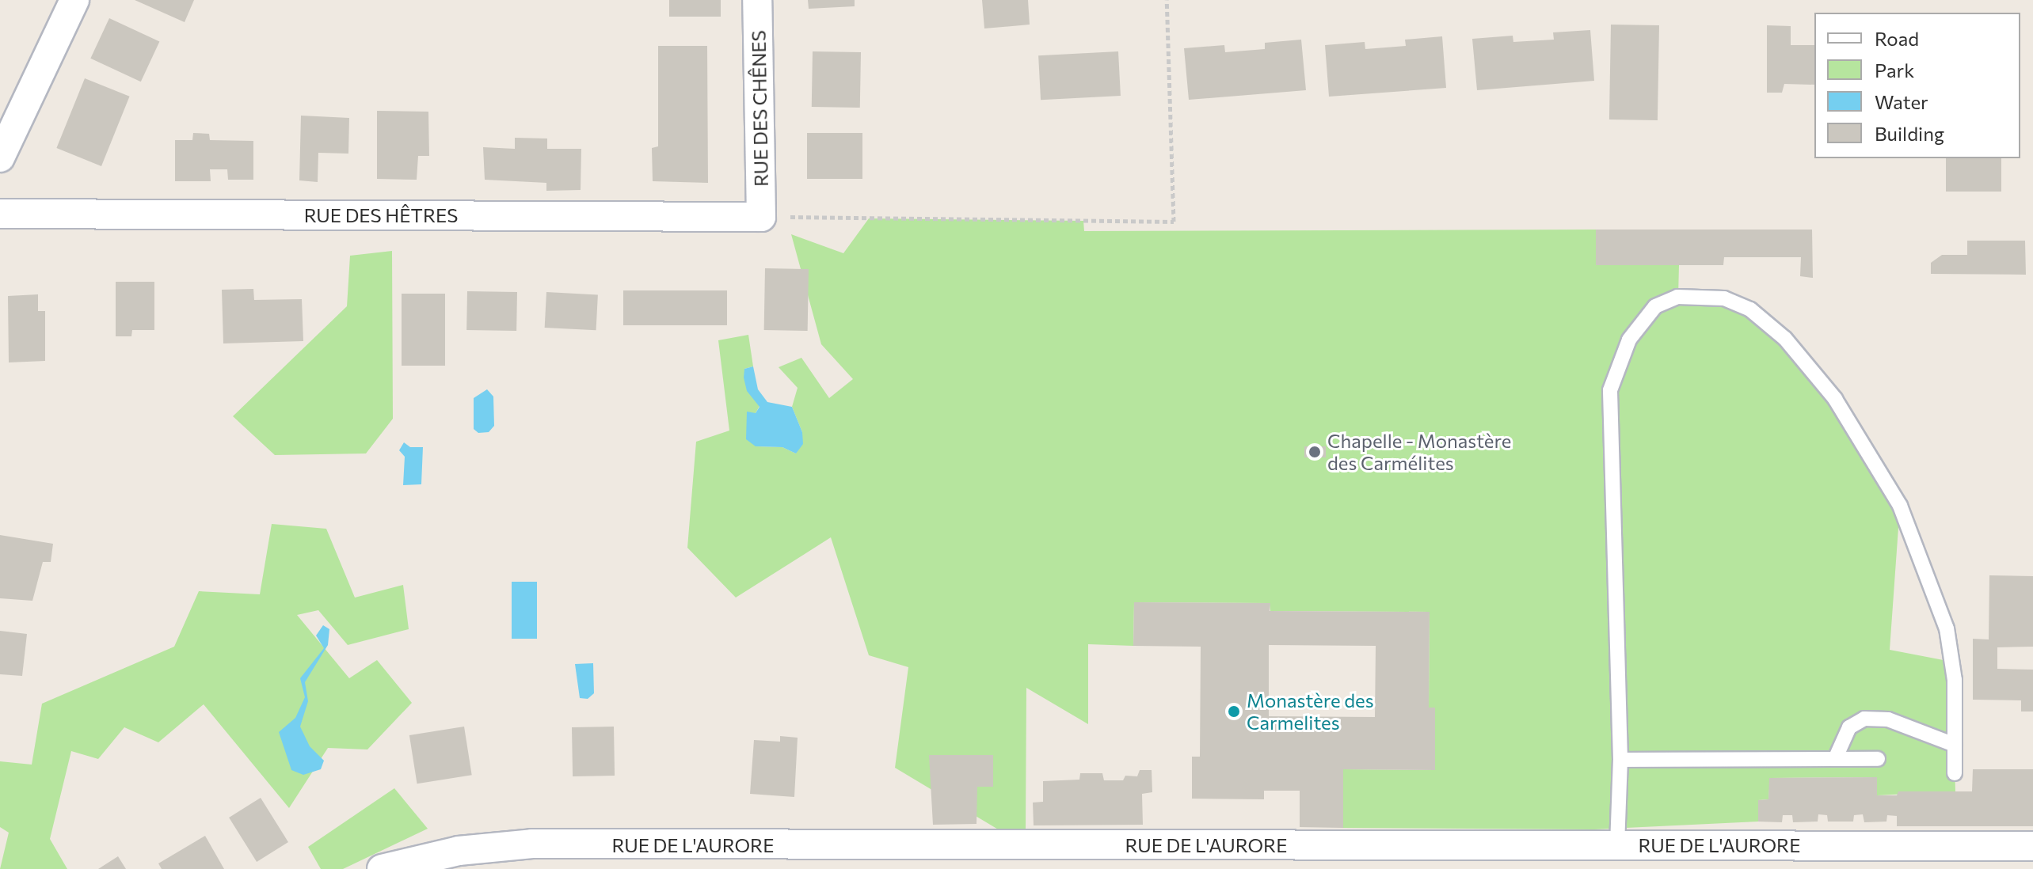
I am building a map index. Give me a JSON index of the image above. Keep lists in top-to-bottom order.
{
  "streets": {
    "street": ["RUE DES CHÊNES", "RUE DES HÊTRES", "RUE DE L'AURORE"]
  },
  "crossings": [
    ["RUE DES CHÊNES", "RUE DES HÊTRES"]
  ],
  "places": ["Chapelle - Monastère des Carmélites", "Monastère des Carmelites"],
  "legend": [
    "Road",
    "Park",
    "Water",
    "Building"
  ]
}
